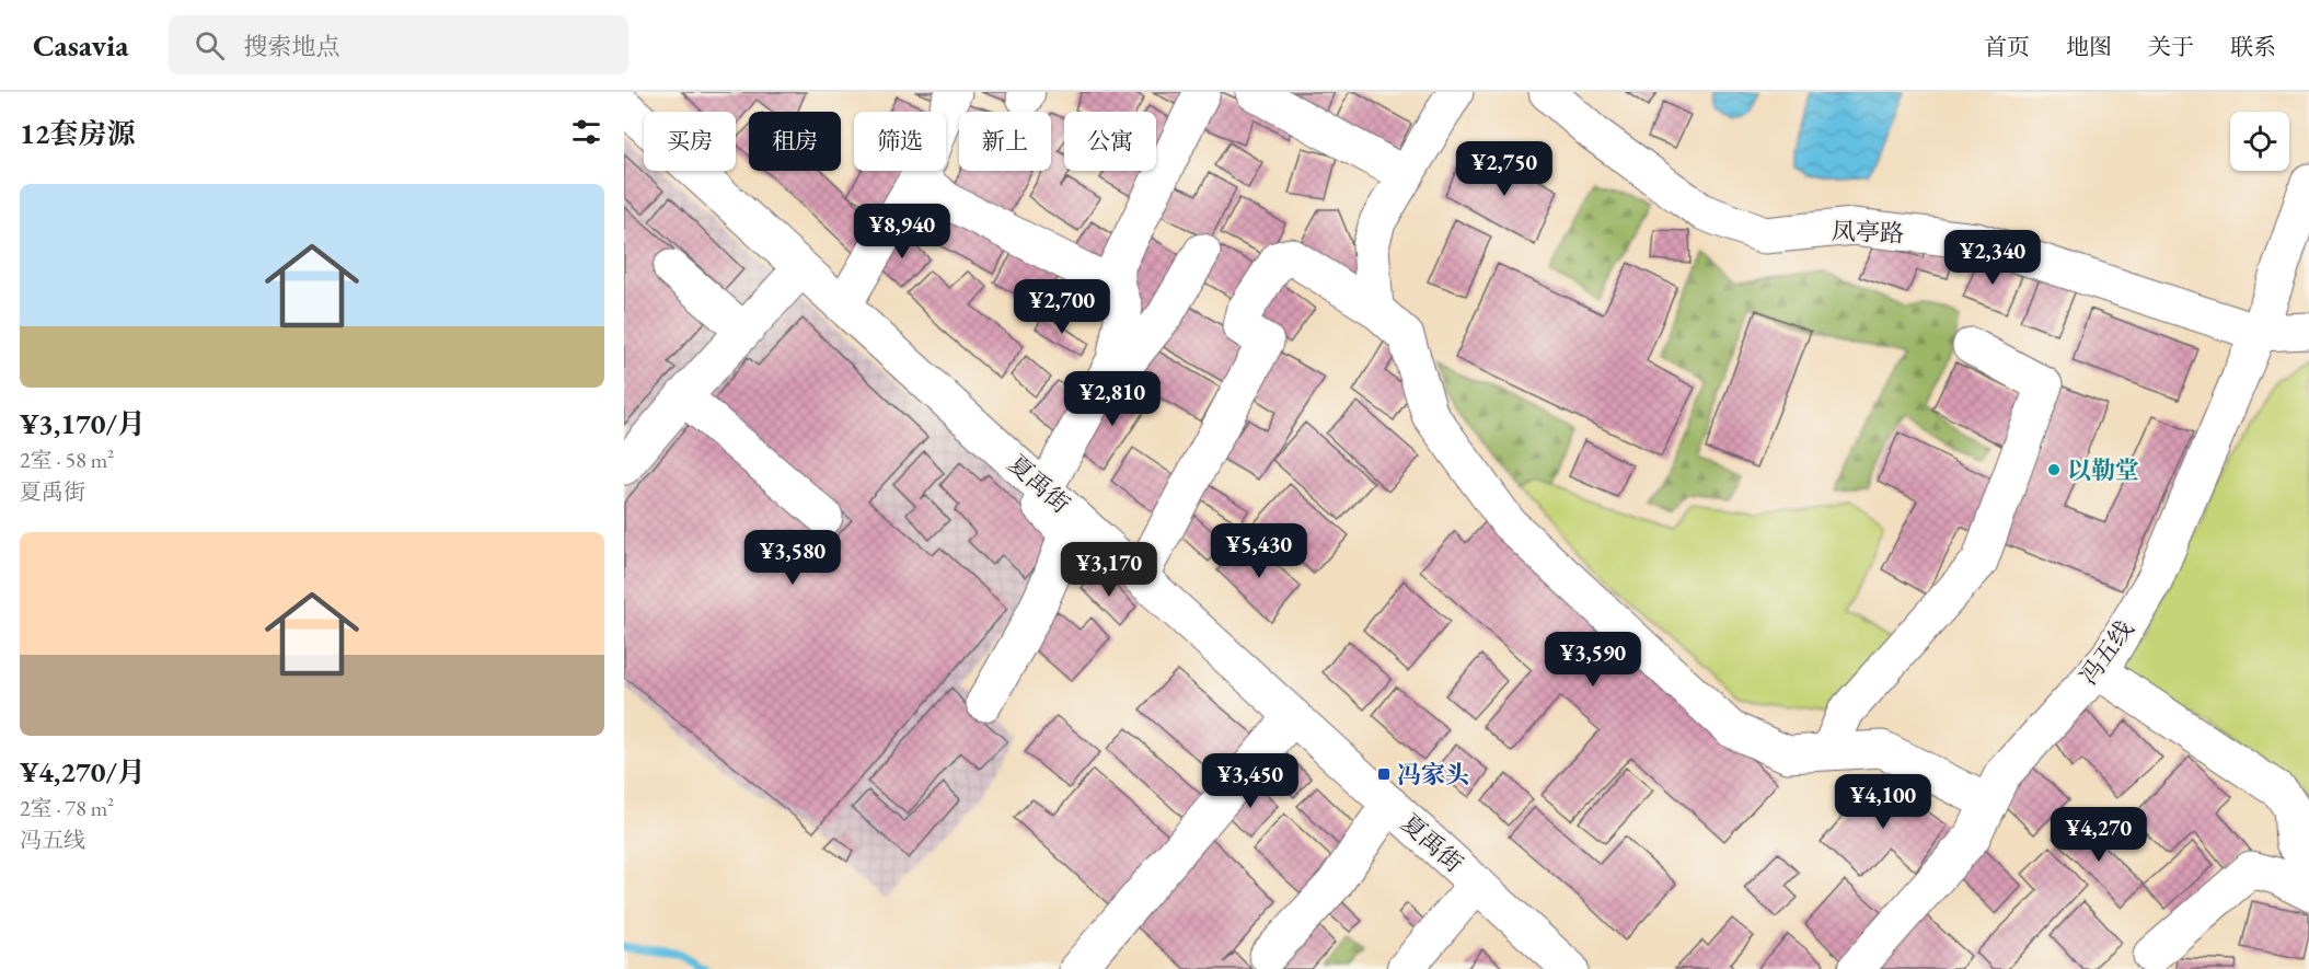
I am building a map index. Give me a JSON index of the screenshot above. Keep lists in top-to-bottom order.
{
  "streets": {
    "street": ["凤亭路", "夏禹街", "冯五线"]
  },
  "crossings": [
    ["凤亭路", "冯五线"]
  ],
  "places": {
    "other": ["以勒堂"],
    "transit": ["冯家头"]
  },
  "page": {
    "header": "Casavia",
    "search": "搜索地点",
    "nav": [
      "首页",
      "地图",
      "关于",
      "联系"
    ],
    "heading": "12套房源",
    "chip": [
      "买房",
      "租房",
      "筛选",
      "新上",
      "公寓"
    ],
    "price": [
      "¥2,750",
      "¥8,940",
      "¥2,340",
      "¥2,700",
      "¥2,810",
      "¥5,430",
      "¥3,580",
      "¥3,170",
      "¥3,590",
      "¥3,450",
      "¥4,100",
      "¥4,270"
    ],
    "list": [
      {
        "name": "¥3,170/月",
        "note": "2室 · 58 m² · 夏禹街"
      },
      {
        "name": "¥4,270/月",
        "note": "2室 · 78 m² · 冯五线"
      }
    ]
  }
}
